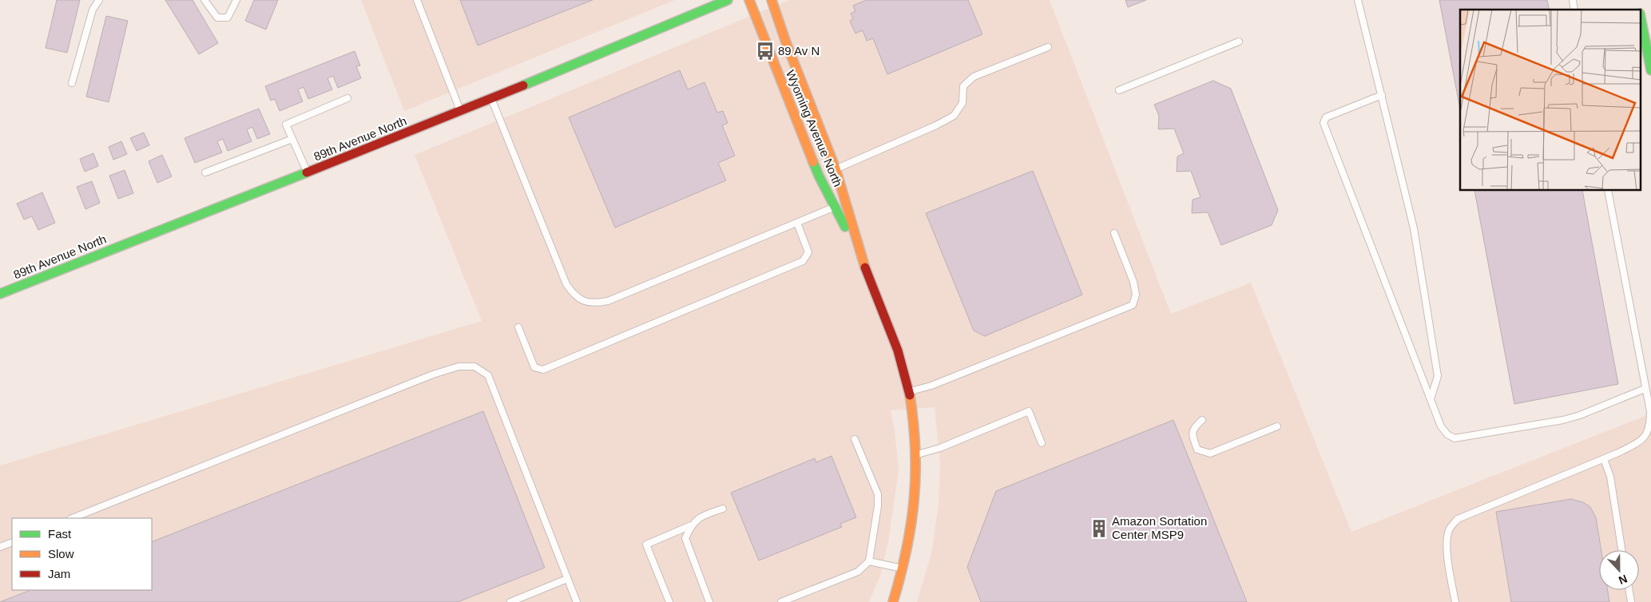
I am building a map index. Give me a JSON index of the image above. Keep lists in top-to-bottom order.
{
  "streets": {
    "main road": ["Wyoming Avenue North", "89th Avenue North"]
  },
  "places": {
    "bus stop": ["89 Av N"],
    "building": ["Amazon Sortation Center MSP9"]
  },
  "legend": ["Fast", "Slow", "Jam"],
  "north": "bottom"
}
